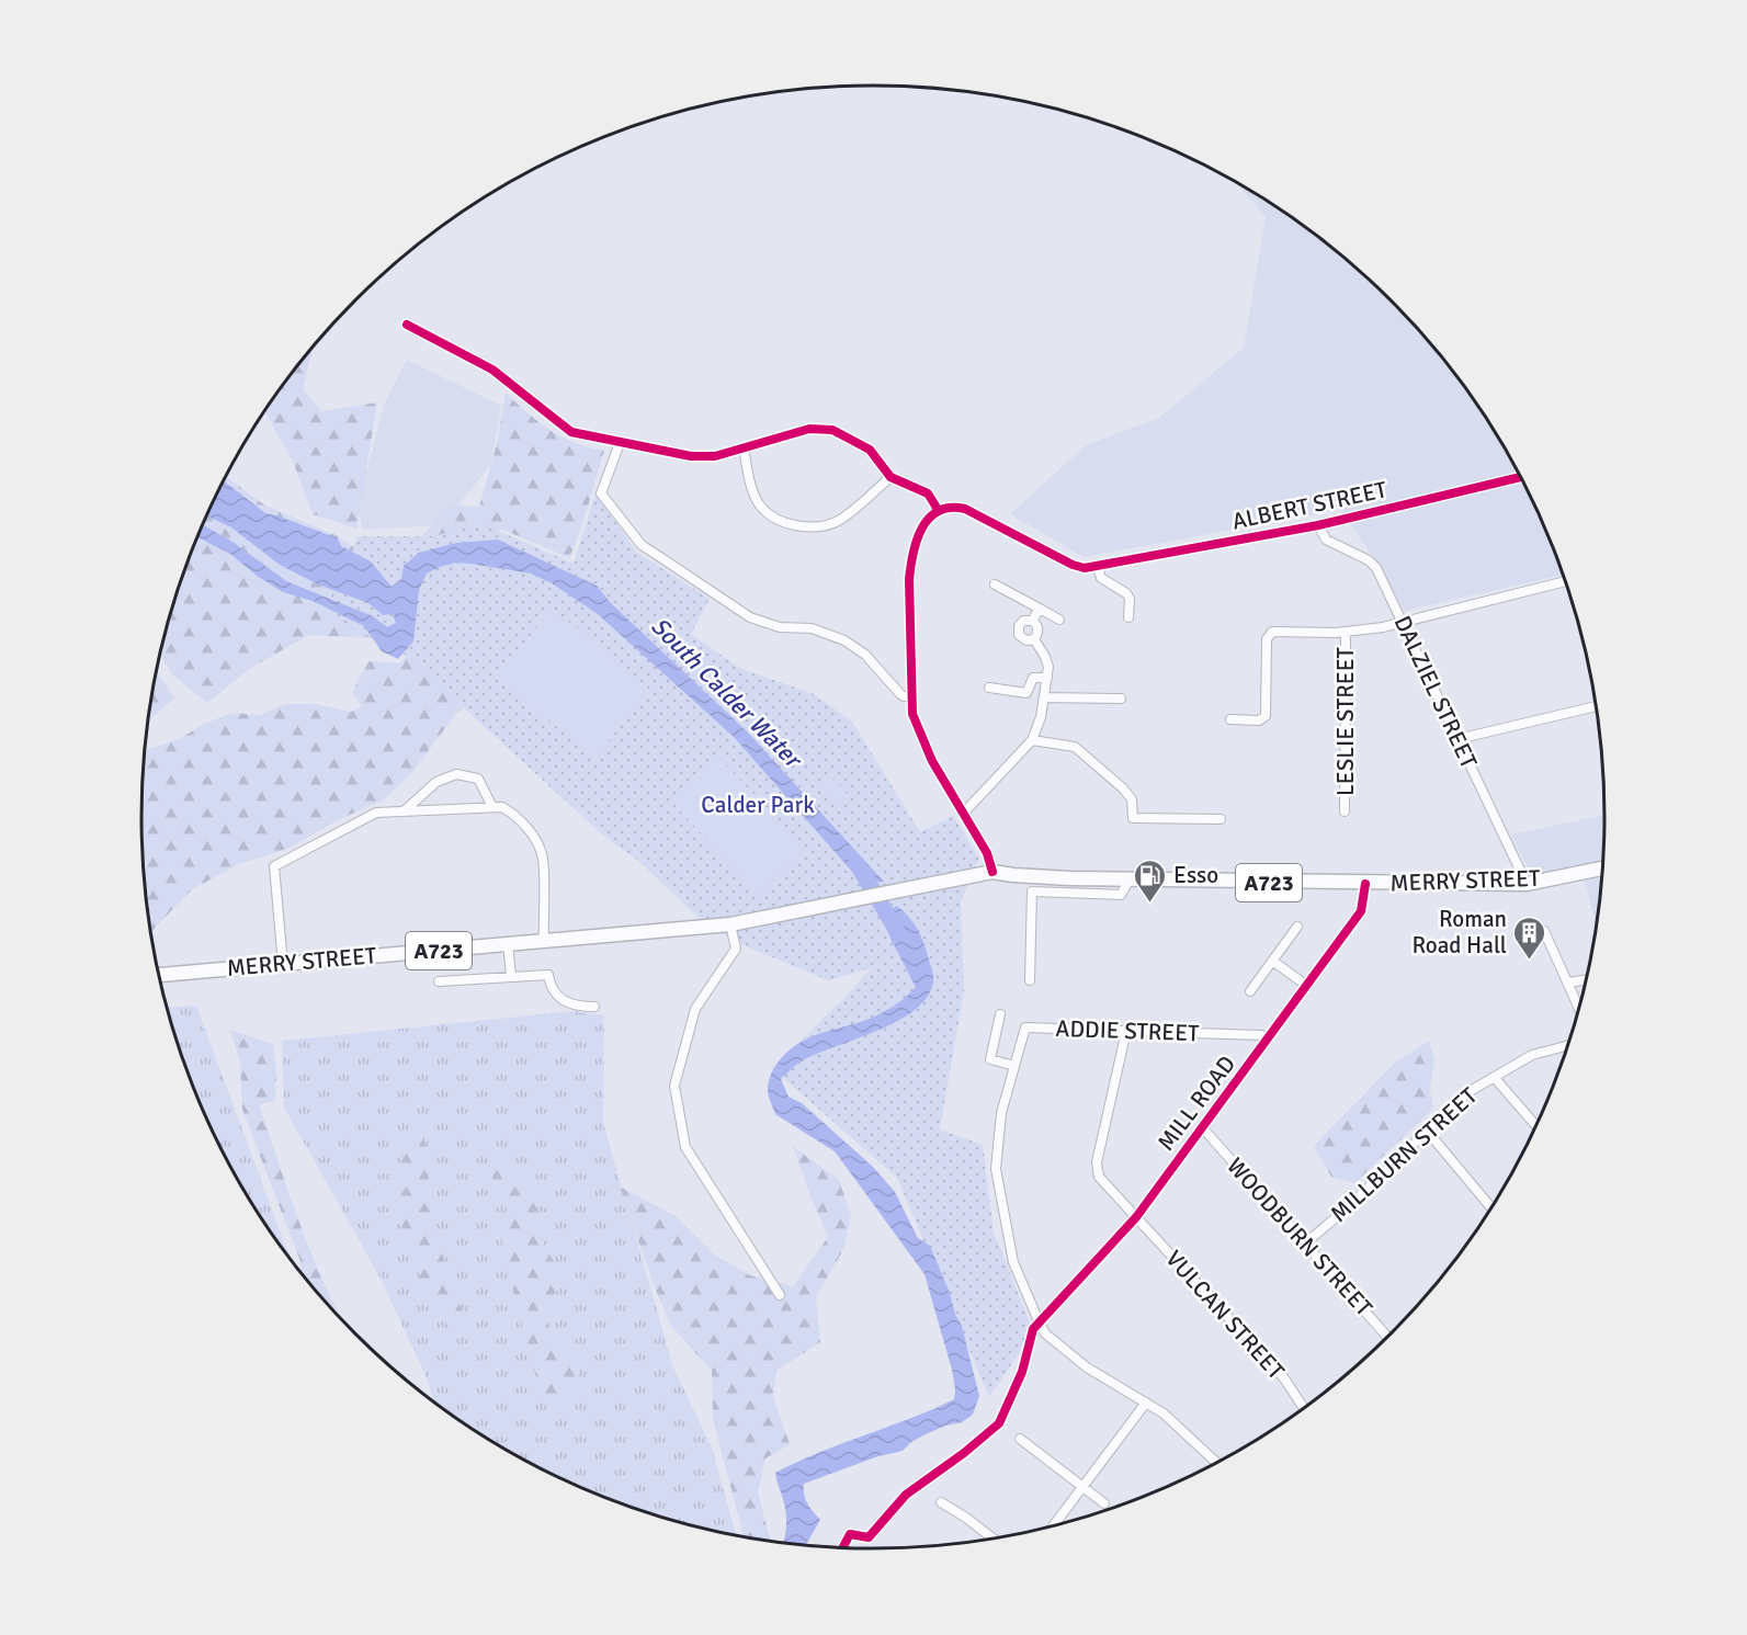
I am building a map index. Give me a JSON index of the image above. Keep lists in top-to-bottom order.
{
  "streets": {
    "main road": ["MERRY STREET", "A723"],
    "street": [
      "ALBERT STREET",
      "DALZIEL STREET",
      "LESLIE STREET",
      "ADDIE STREET",
      "MILL ROAD",
      "MILLBURN STREET",
      "WOODBURN STREET",
      "VULCAN STREET"
    ]
  },
  "crossings": [
    ["ALBERT STREET", "DALZIEL STREET"],
    ["DALZIEL STREET", "MERRY STREET"],
    ["MERRY STREET", "MILL ROAD"],
    ["ADDIE STREET", "MILL ROAD"],
    ["ADDIE STREET", "VULCAN STREET"],
    ["MILL ROAD", "WOODBURN STREET"],
    ["MILL ROAD", "VULCAN STREET"],
    ["MILLBURN STREET", "WOODBURN STREET"]
  ],
  "water": ["South Calder Water"],
  "parks": ["Calder Park"],
  "places": {
    "fuel station": ["Esso"],
    "building": ["Roman Road Hall"]
  }
}
